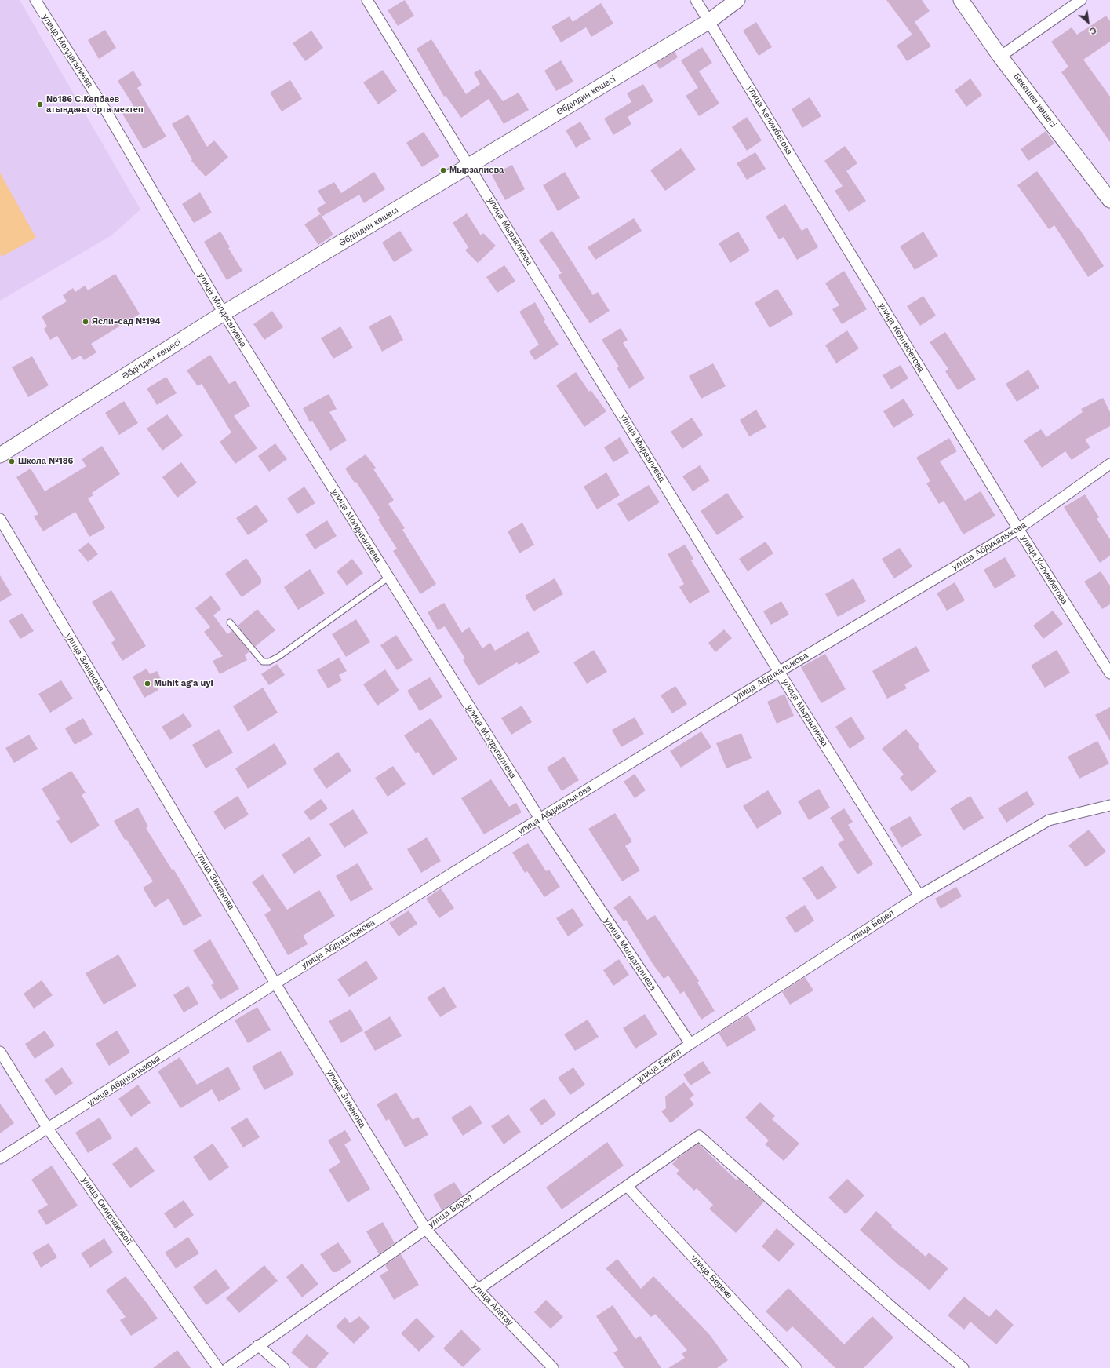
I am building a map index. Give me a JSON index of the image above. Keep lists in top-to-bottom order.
{
  "streets": {
    "main road": ["Әбділдин көшесі", "Бекешев көшесі"],
    "street": [
      "улица Молдагалиева",
      "улица Келимбетова",
      "улица Мырзалиева",
      "улица Абдикалыкова",
      "улица Зиманова",
      "улица Берел",
      "улица Омирзаковой",
      "улица Береке",
      "улица Алатау"
    ]
  },
  "crossings": [
    ["улица Молдагалиева", "Әбділдин көшесі"],
    ["улица Молдагалиева", "улица Абдикалыкова"],
    ["улица Молдагалиева", "улица Берел"],
    ["Әбділдин көшесі", "улица Келимбетова"],
    ["Әбділдин көшесі", "улица Мырзалиева"],
    ["улица Келимбетова", "улица Абдикалыкова"],
    ["улица Мырзалиева", "улица Абдикалыкова"],
    ["улица Мырзалиева", "улица Берел"],
    ["улица Абдикалыкова", "улица Зиманова"],
    ["улица Абдикалыкова", "улица Омирзаковой"],
    ["улица Зиманова", "улица Берел"],
    ["улица Зиманова", "улица Алатау"]
  ],
  "places": [
    "No186 С.Көпбаев атындағы орта мектеп",
    "Мырзалиева",
    "Ясли-сад №194",
    "Школа №186",
    "Muhit ag'a uyi"
  ],
  "north": "bottom right"
}
